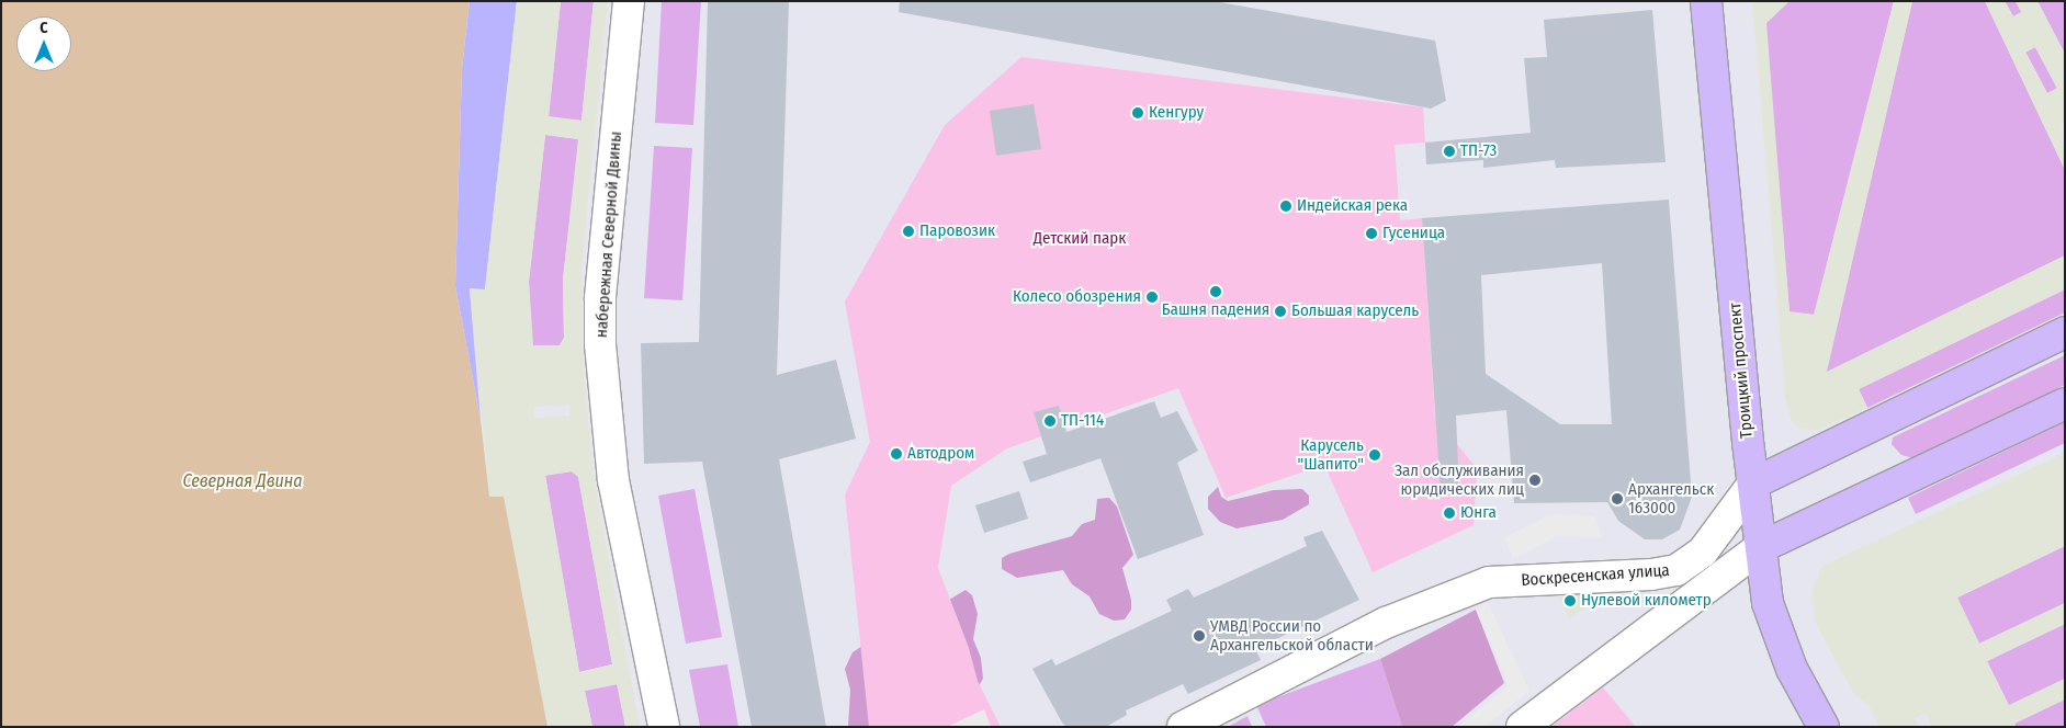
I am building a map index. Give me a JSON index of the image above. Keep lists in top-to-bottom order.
{
  "streets": {
    "main road": ["Троицкий проспект", "Воскресенская улица"],
    "street": ["набережная Северной Двины"]
  },
  "crossings": [
    ["Троицкий проспект", "Воскресенская улица"]
  ],
  "water": ["Северная Двина"],
  "parks": ["Детский парк"],
  "places": [
    "Кенгуру",
    "ТП-73",
    "Индейская река",
    "Паровозик",
    "Гусеница",
    "Башня падения",
    "Колесо обозрения",
    "Большая карусель",
    "ТП-114",
    "Автодром",
    "Карусель \"Шапито\"",
    "Зал обслуживания юридических лиц",
    "Архангельск 163000",
    "Юнга",
    "Нулевой километр",
    "УМВД России по Архангельской области"
  ],
  "north": "top"
}
